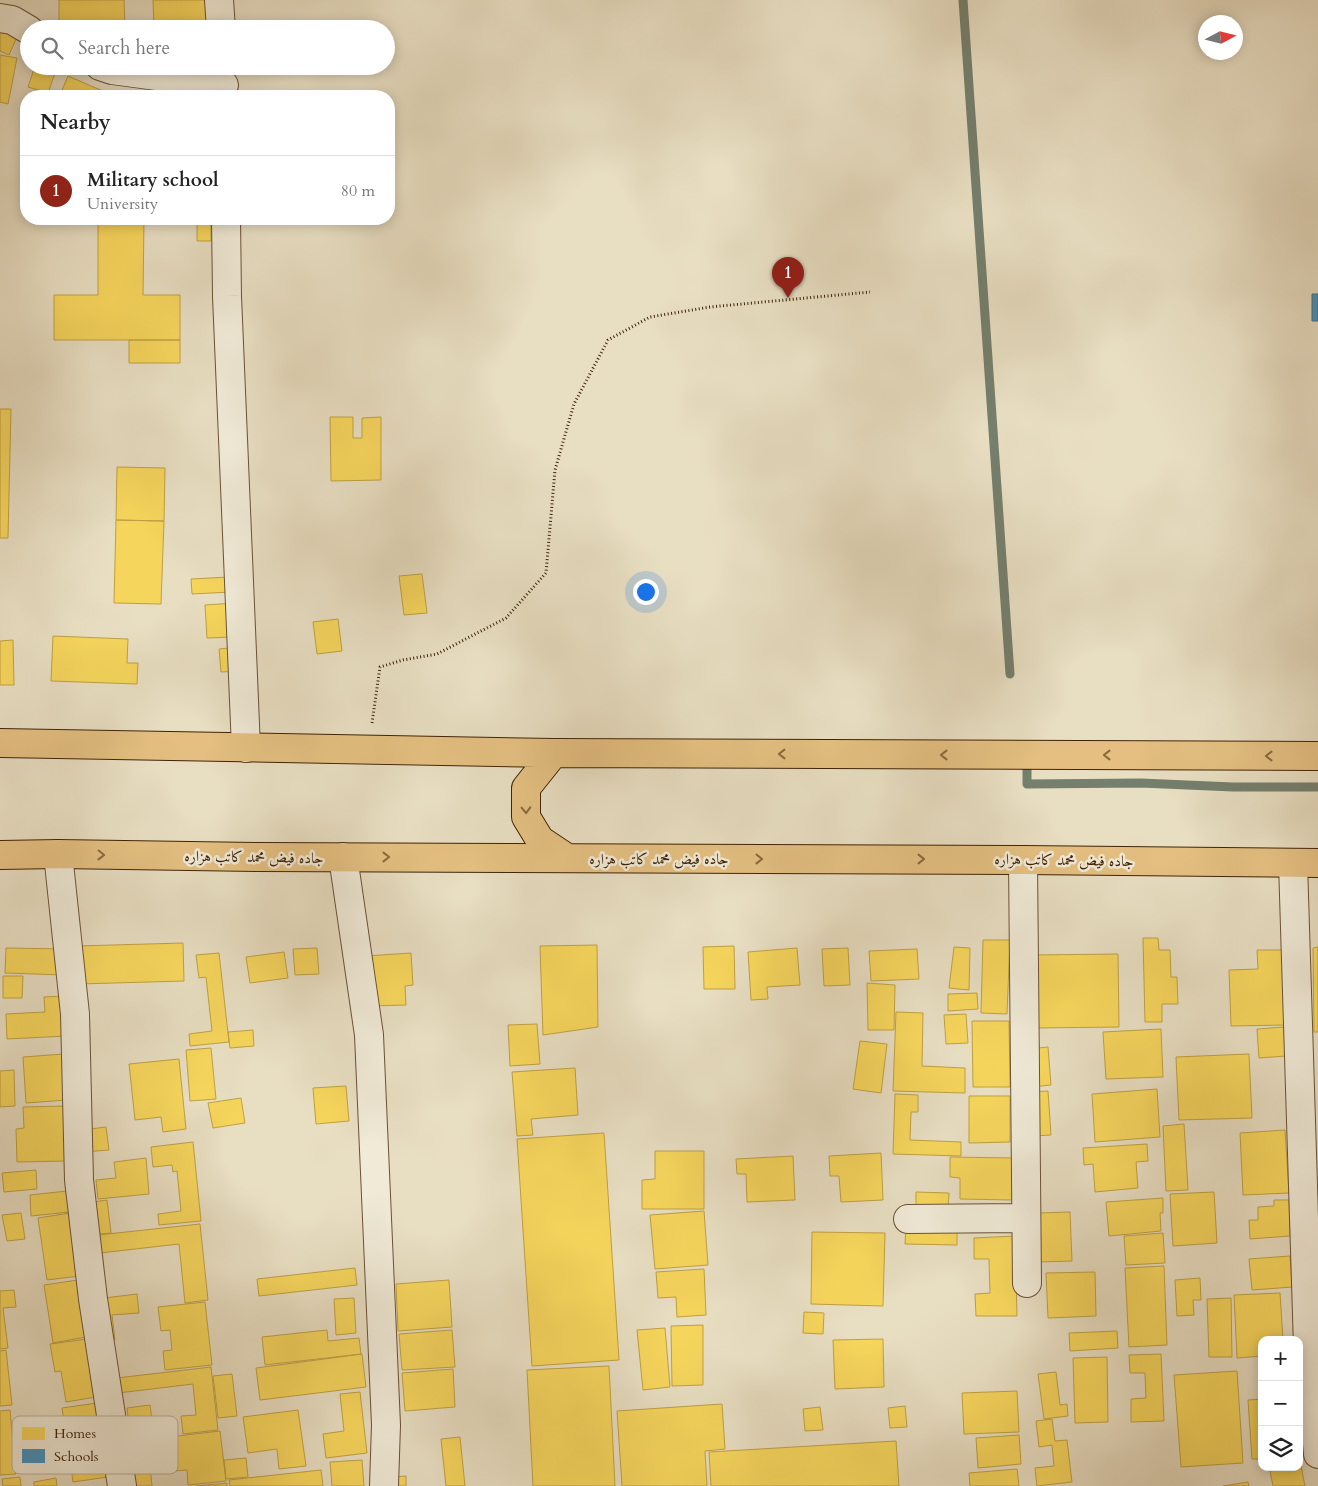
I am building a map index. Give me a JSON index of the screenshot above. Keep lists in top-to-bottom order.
{
  "streets": {
    "main road": ["جاده فیض محمد کاتب هزاره"]
  },
  "legend": ["Homes", "Schools"],
  "north": "right",
  "page": {
    "search": "Search here",
    "heading": "Nearby",
    "list": [
      {
        "mark": "1",
        "name": "Military school",
        "note": "University",
        "value": "80 m"
      }
    ],
    "pins": "1",
    "map_buttons": ["+", "−"]
  }
}
